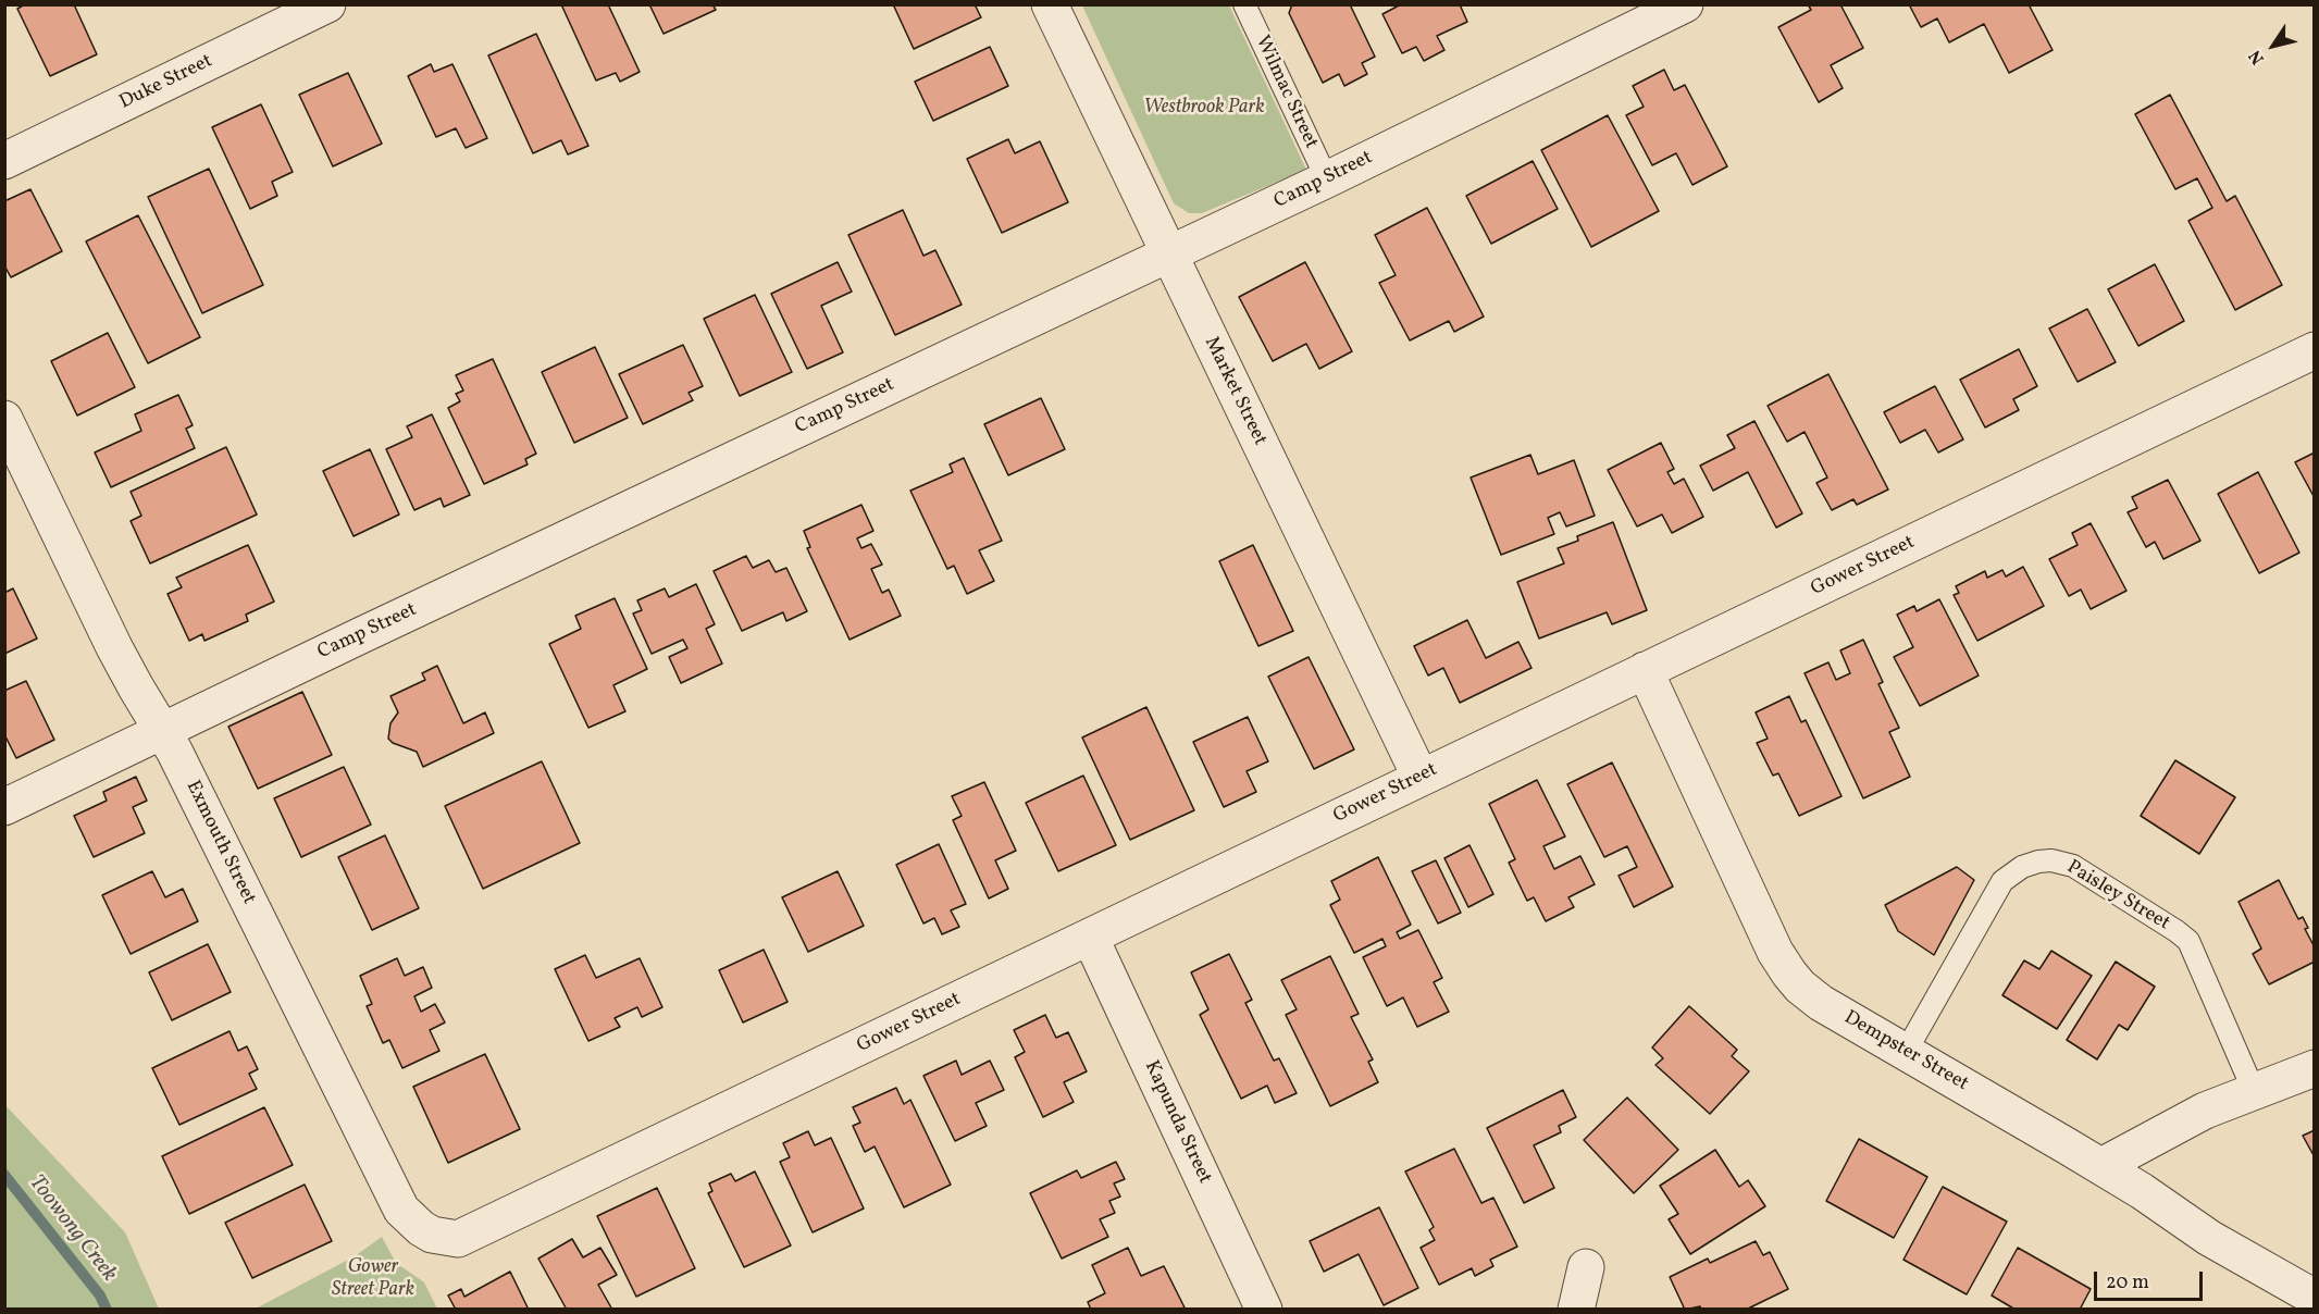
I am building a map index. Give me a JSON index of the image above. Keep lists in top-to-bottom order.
{
  "streets": {
    "street": [
      "Duke Street",
      "Camp Street",
      "Market Street",
      "Gower Street",
      "Exmouth Street",
      "Dempster Street",
      "Kapunda Street"
    ],
    "lane": ["Wilmac Street", "Paisley Street"]
  },
  "crossings": [
    ["Wilmac Street", "Camp Street"],
    ["Camp Street", "Market Street"],
    ["Camp Street", "Exmouth Street"],
    ["Market Street", "Gower Street"],
    ["Gower Street", "Exmouth Street"],
    ["Gower Street", "Dempster Street"],
    ["Gower Street", "Kapunda Street"],
    ["Paisley Street", "Dempster Street"]
  ],
  "water": ["Toowong Creek"],
  "parks": ["Westbrook Park", "Gower Street Park"],
  "scale_bar": "20 m",
  "north": "bottom left"
}
